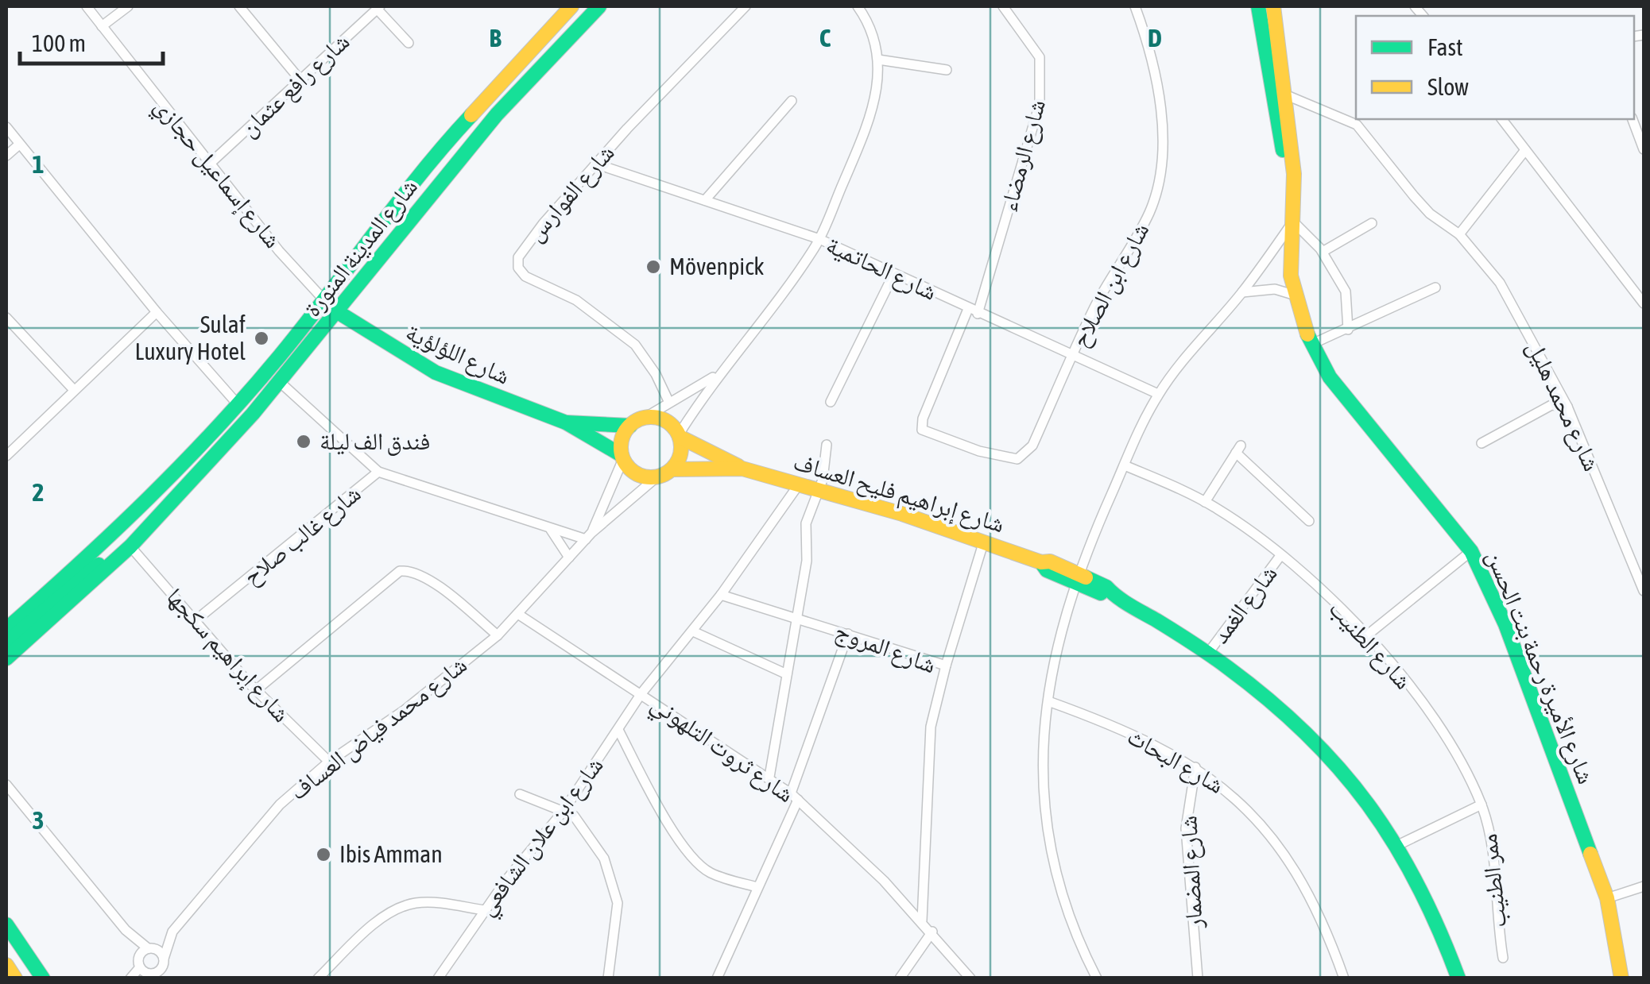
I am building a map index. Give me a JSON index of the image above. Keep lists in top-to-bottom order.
{
  "streets": {
    "street": [
      "شارع رافع عثمان",
      "شارع الرمضاء",
      "شارع إسماعيل حجازي",
      "شارع الفوارس",
      "شارع المدينة المنورة",
      "شارع الحاتمية",
      "شارع ابن الصلاح",
      "شارع اللؤلؤية",
      "شارع محمد هليل",
      "شارع إبراهيم فليح العساف",
      "شارع غالب صلاح",
      "شارع الغمد",
      "شارع الطنيب",
      "شارع المروج",
      "شارع إبراهيم سكجها",
      "شارع الأميرة رحمة بنت الحسن",
      "شارع محمد فياض العساف",
      "شارع ثروت التلهوني",
      "شارع البحاث",
      "شارع ابن علان الشافعي",
      "شارع المضمار",
      "ممر الطنيب"
    ]
  },
  "crossings": [
    ["شارع رافع عثمان", "شارع إسماعيل حجازي"],
    ["شارع الرمضاء", "شارع الحاتمية"],
    ["شارع الرمضاء", "شارع ابن الصلاح"],
    ["شارع إسماعيل حجازي", "شارع المدينة المنورة"],
    ["شارع الفوارس", "شارع الحاتمية"],
    ["شارع المدينة المنورة", "شارع اللؤلؤية"],
    ["شارع المدينة المنورة", "شارع غالب صلاح"],
    ["شارع المدينة المنورة", "شارع إبراهيم سكجها"],
    ["شارع الحاتمية", "شارع ابن الصلاح"],
    ["شارع اللؤلؤية", "شارع إبراهيم فليح العساف"],
    ["شارع اللؤلؤية", "شارع محمد فياض العساف"],
    ["شارع محمد هليل", "شارع الأميرة رحمة بنت الحسن"],
    ["شارع إبراهيم فليح العساف", "شارع الغمد"],
    ["شارع إبراهيم فليح العساف", "شارع محمد فياض العساف"],
    ["شارع إبراهيم فليح العساف", "شارع ابن علان الشافعي"],
    ["شارع غالب صلاح", "شارع إبراهيم سكجها"],
    ["شارع الغمد", "شارع الطنيب"],
    ["شارع الطنيب", "ممر الطنيب"],
    ["شارع المروج", "شارع ثروت التلهوني"],
    ["شارع المروج", "شارع ابن علان الشافعي"],
    ["شارع إبراهيم سكجها", "شارع محمد فياض العساف"],
    ["شارع محمد فياض العساف", "شارع ثروت التلهوني"],
    ["شارع ثروت التلهوني", "شارع ابن علان الشافعي"],
    ["شارع البحاث", "شارع المضمار"]
  ],
  "places": [
    "Mövenpick",
    "Sulaf Luxury Hotel",
    "فندق الف ليلة",
    "Ibis Amman"
  ],
  "legend": ["Fast", "Slow"],
  "scale_bar": "100 m",
  "grid": {
    "columns": ["B", "C", "D"],
    "rows": ["1", "2", "3"]
  }
}
